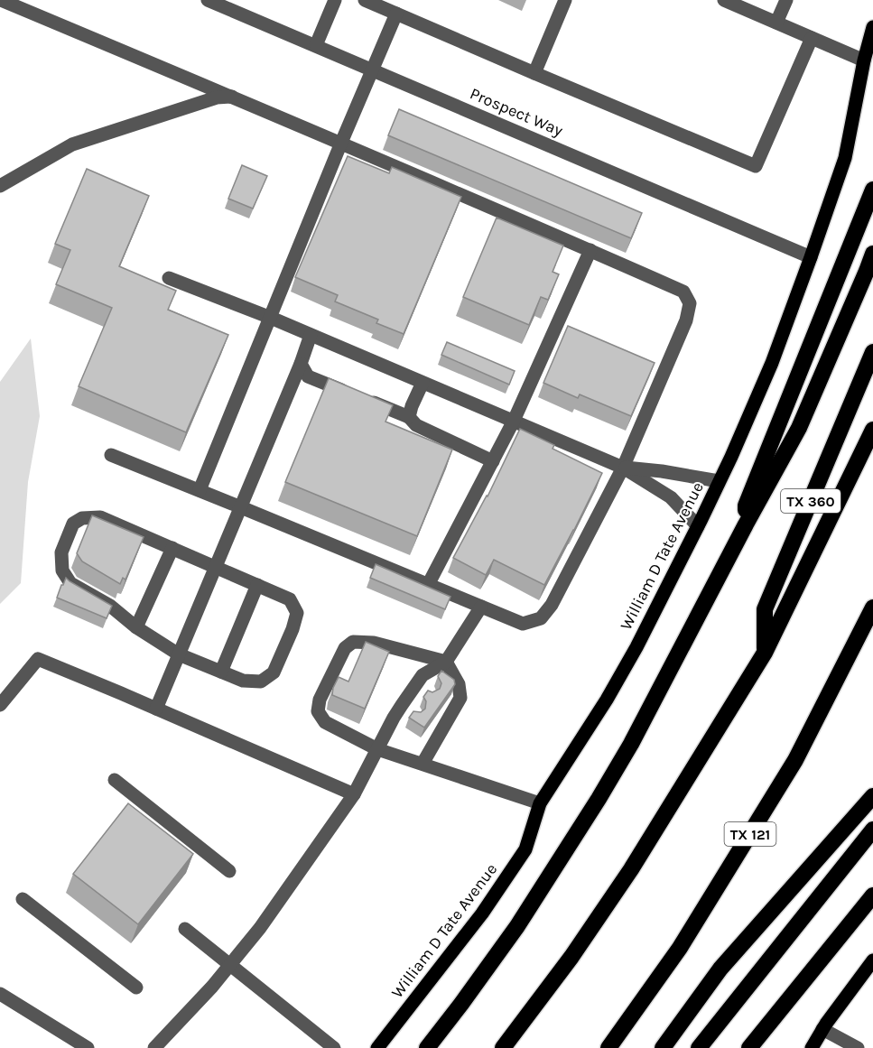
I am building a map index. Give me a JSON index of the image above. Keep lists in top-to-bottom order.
{
  "streets": {
    "highway": ["TX 360", "TX 121"],
    "main road": ["William D Tate Avenue"],
    "street": ["Prospect Way"]
  },
  "crossings": [
    ["Prospect Way", "William D Tate Avenue"]
  ]
}
